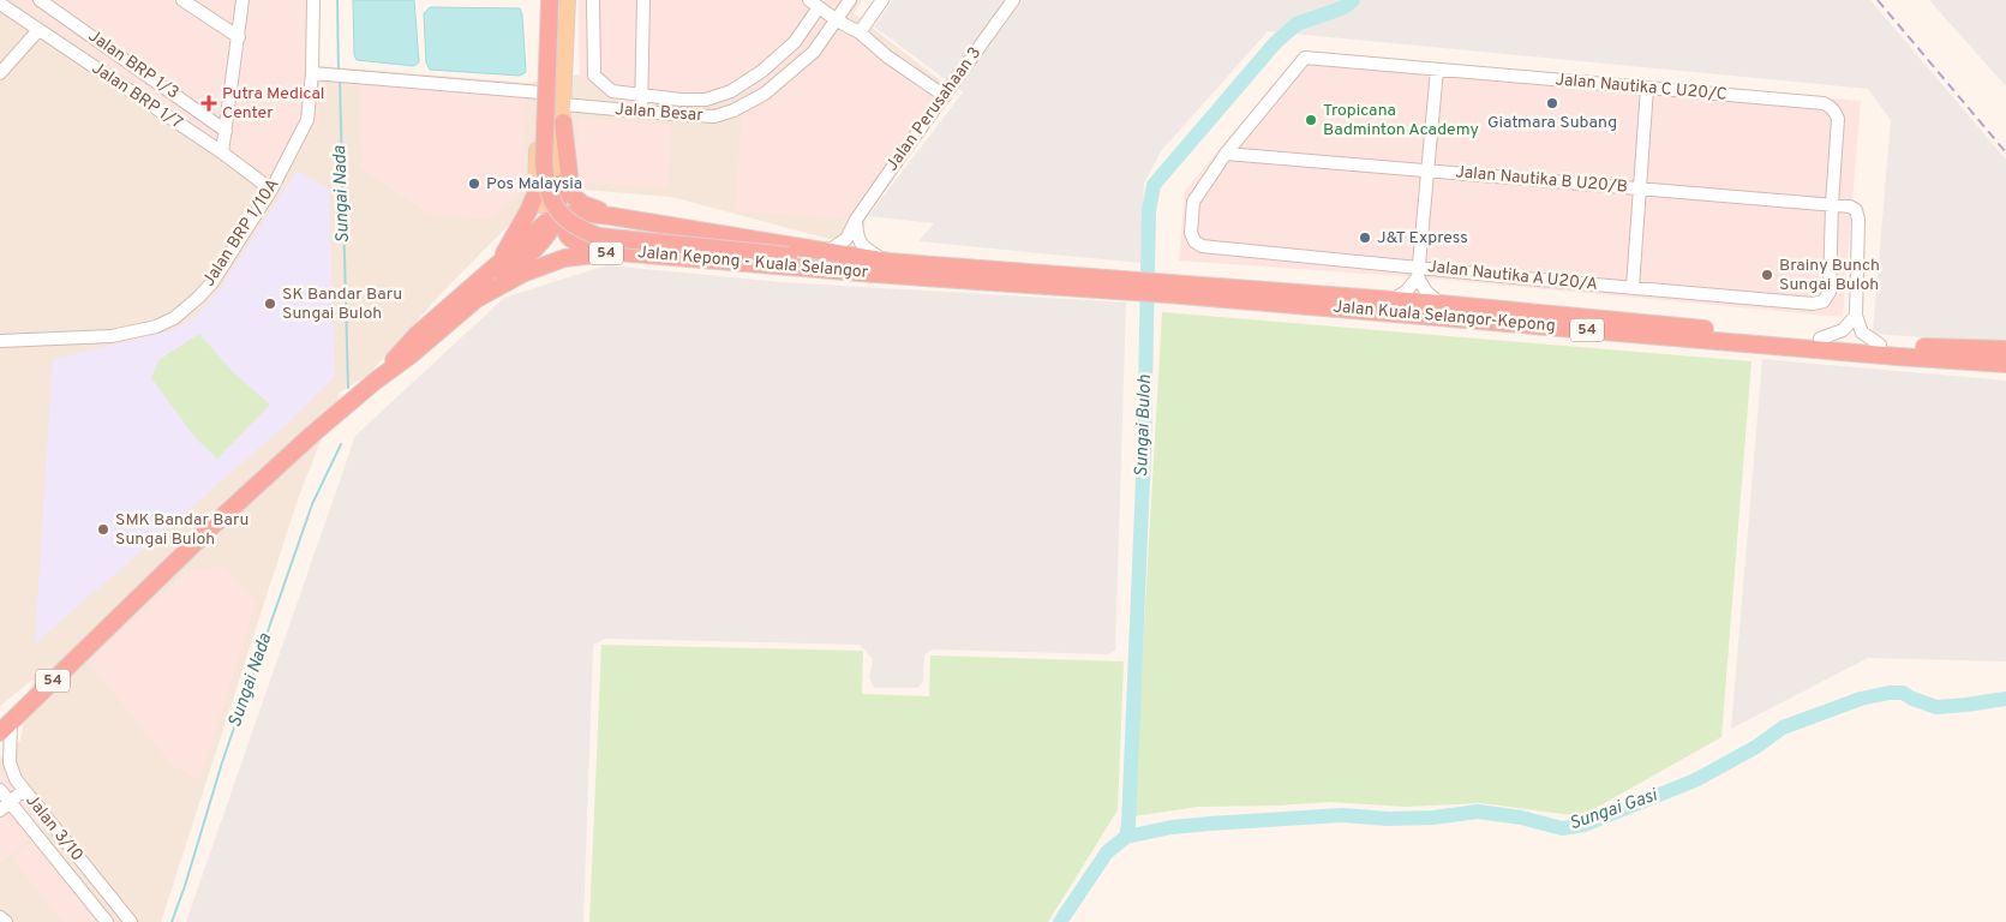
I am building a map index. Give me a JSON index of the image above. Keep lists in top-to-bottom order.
{
  "streets": {
    "highway": ["54", "Jalan Kepong - Kuala Selangor", "Jalan Kuala Selangor-Kepong"],
    "street": [
      "Jalan BRP 1/3",
      "Jalan Nautika C U20/C",
      "Jalan BRP 1/7",
      "Jalan Perusahaan 3",
      "Jalan Besar",
      "Jalan Nautika B U20/B",
      "Jalan BRP 1/10A",
      "Jalan Nautika A U20/A",
      "Jalan 3/10"
    ]
  },
  "crossings": [
    ["Jalan Nautika C U20/C", "Jalan Nautika B U20/B"],
    ["Jalan Nautika C U20/C", "Jalan Nautika A U20/A"],
    ["Jalan BRP 1/7", "Jalan BRP 1/10A"],
    ["Jalan Perusahaan 3", "54"],
    ["Jalan Perusahaan 3", "Jalan Kepong - Kuala Selangor"],
    ["Jalan Nautika B U20/B", "Jalan Nautika A U20/A"],
    ["54", "Jalan Kepong - Kuala Selangor"],
    ["Jalan Kepong - Kuala Selangor", "Jalan Kuala Selangor-Kepong"],
    ["Jalan Kepong - Kuala Selangor", "Jalan 3/10"]
  ],
  "water": ["Sungai Nada", "Sungai Buloh", "Sungai Gasi"],
  "places": {
    "health": ["Putra Medical Center"],
    "other": [
      "Giatmara Subang",
      "Tropicana Badminton Academy",
      "Pos Malaysia",
      "J&T Express",
      "Brainy Bunch Sungai Buloh",
      "SK Bandar Baru Sungai Buloh",
      "SMK Bandar Baru Sungai Buloh"
    ]
  }
}
